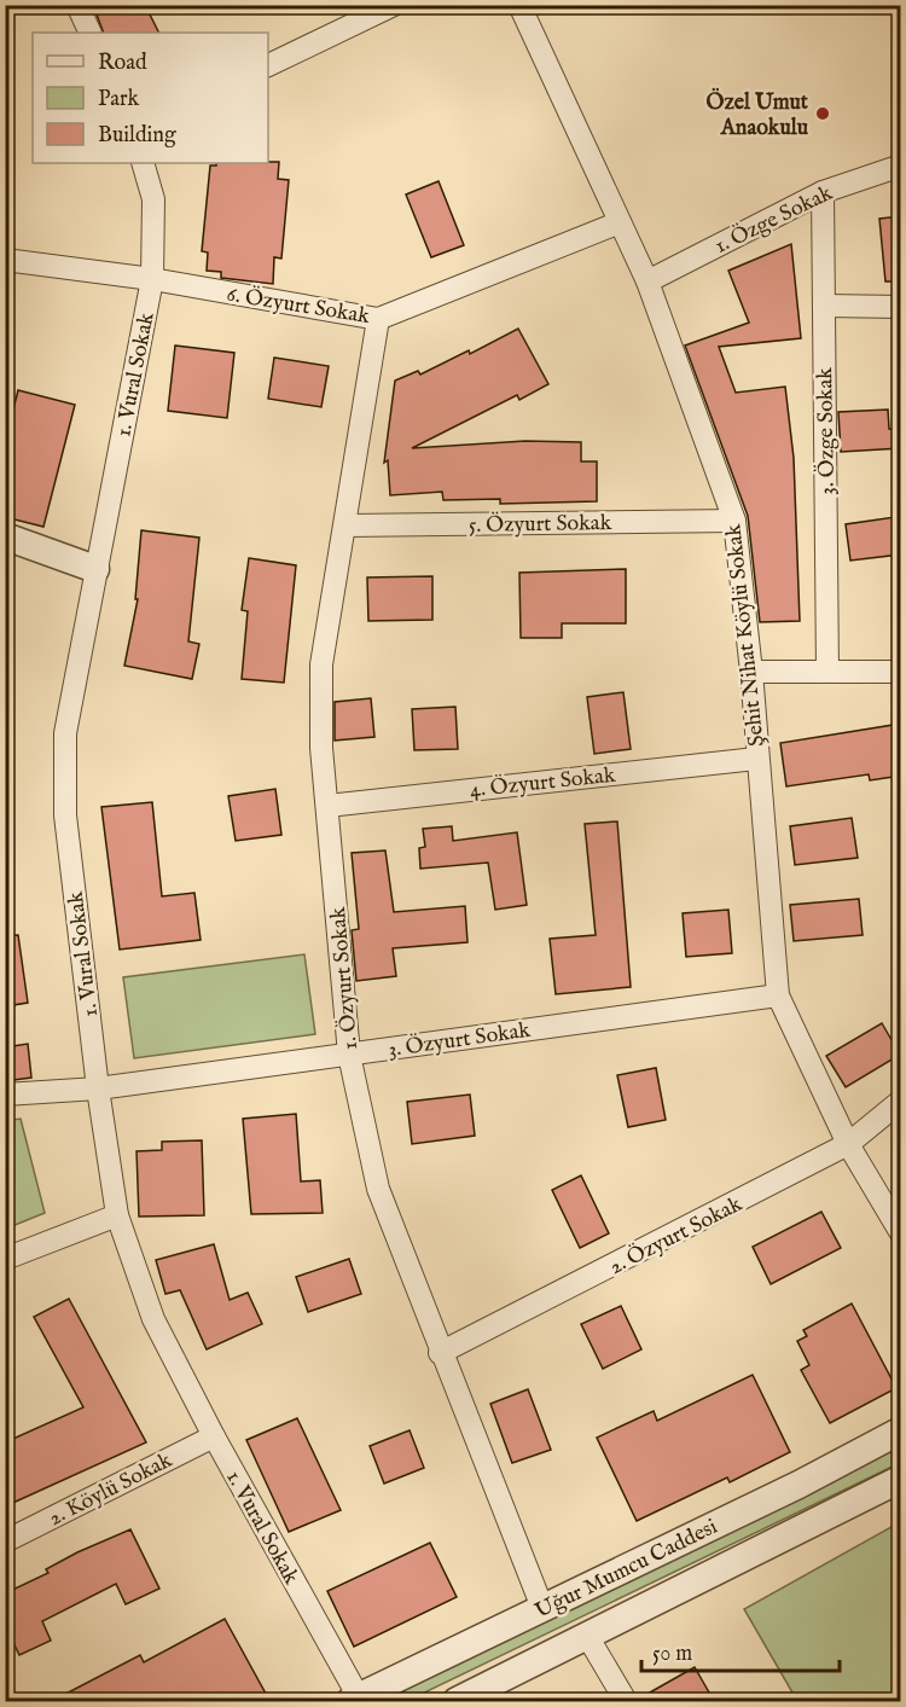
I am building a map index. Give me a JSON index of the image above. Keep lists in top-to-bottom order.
{
  "streets": {
    "street": [
      "1. Özge Sokak",
      "6. Özyurt Sokak",
      "1. Vural Sokak",
      "3. Özge Sokak",
      "5. Özyurt Sokak",
      "Şehit Nihat Köylü Sokak",
      "4. Özyurt Sokak",
      "1. Özyurt Sokak",
      "3. Özyurt Sokak",
      "2. Özyurt Sokak",
      "2. Köylü Sokak",
      "Uğur Mumcu Caddesi"
    ]
  },
  "crossings": [
    ["1. Özge Sokak", "3. Özge Sokak"],
    ["1. Özge Sokak", "Şehit Nihat Köylü Sokak"],
    ["6. Özyurt Sokak", "1. Vural Sokak"],
    ["6. Özyurt Sokak", "Şehit Nihat Köylü Sokak"],
    ["6. Özyurt Sokak", "1. Özyurt Sokak"],
    ["1. Vural Sokak", "3. Özyurt Sokak"],
    ["1. Vural Sokak", "2. Köylü Sokak"],
    ["1. Vural Sokak", "Uğur Mumcu Caddesi"],
    ["5. Özyurt Sokak", "Şehit Nihat Köylü Sokak"],
    ["5. Özyurt Sokak", "1. Özyurt Sokak"],
    ["Şehit Nihat Köylü Sokak", "4. Özyurt Sokak"],
    ["Şehit Nihat Köylü Sokak", "3. Özyurt Sokak"],
    ["Şehit Nihat Köylü Sokak", "2. Özyurt Sokak"],
    ["4. Özyurt Sokak", "1. Özyurt Sokak"],
    ["1. Özyurt Sokak", "3. Özyurt Sokak"],
    ["1. Özyurt Sokak", "2. Özyurt Sokak"],
    ["1. Özyurt Sokak", "Uğur Mumcu Caddesi"]
  ],
  "places": ["Özel Umut Anaokulu"],
  "legend": ["Road", "Park", "Building"],
  "scale_bar": "50 m"
}
